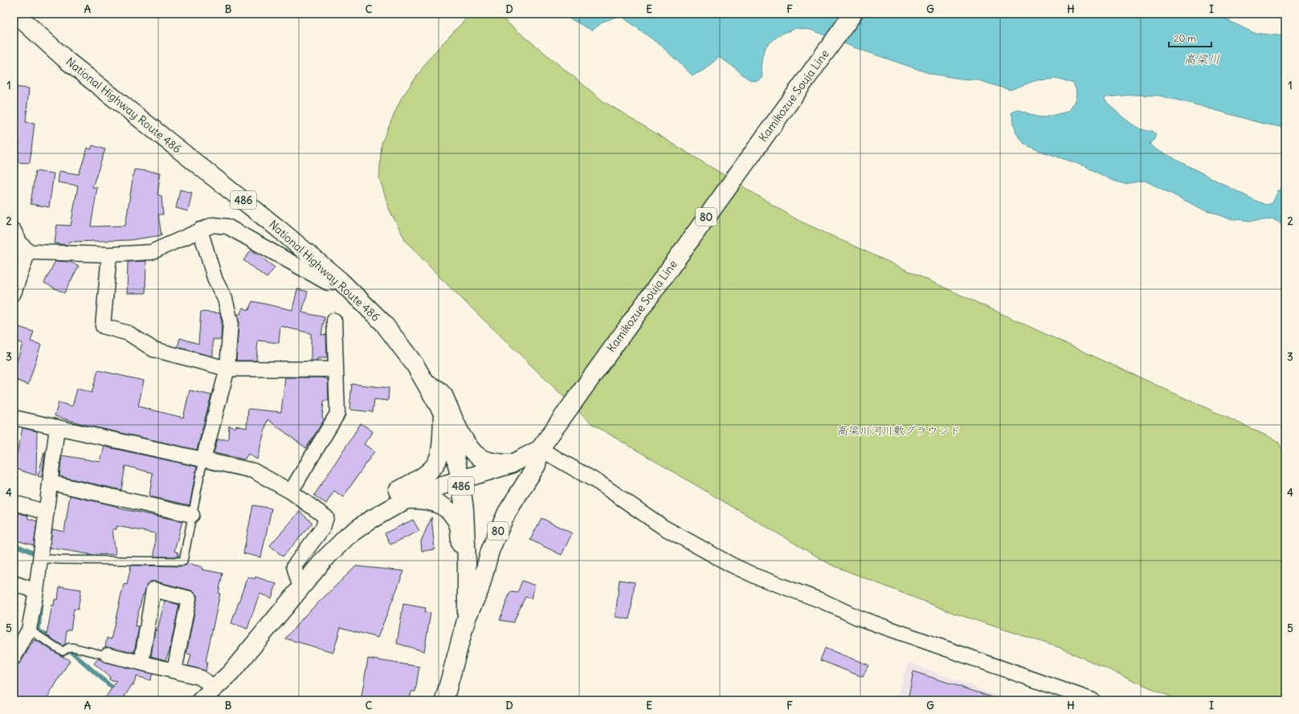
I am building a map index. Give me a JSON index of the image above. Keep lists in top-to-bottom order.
{
  "streets": {
    "main road": [
      "Kamikozue Souja Line",
      "National Highway Route 486",
      "486",
      "80"
    ]
  },
  "crossings": [
    ["Kamikozue Souja Line", "National Highway Route 486"]
  ],
  "water": ["高梁川"],
  "parks": ["高梁川河川敷グラウンド"],
  "scale_bar": "20 m",
  "grid": {
    "columns": [
      "A",
      "B",
      "C",
      "D",
      "E",
      "F",
      "G",
      "H",
      "I"
    ],
    "rows": [
      "1",
      "2",
      "3",
      "4",
      "5"
    ]
  }
}
